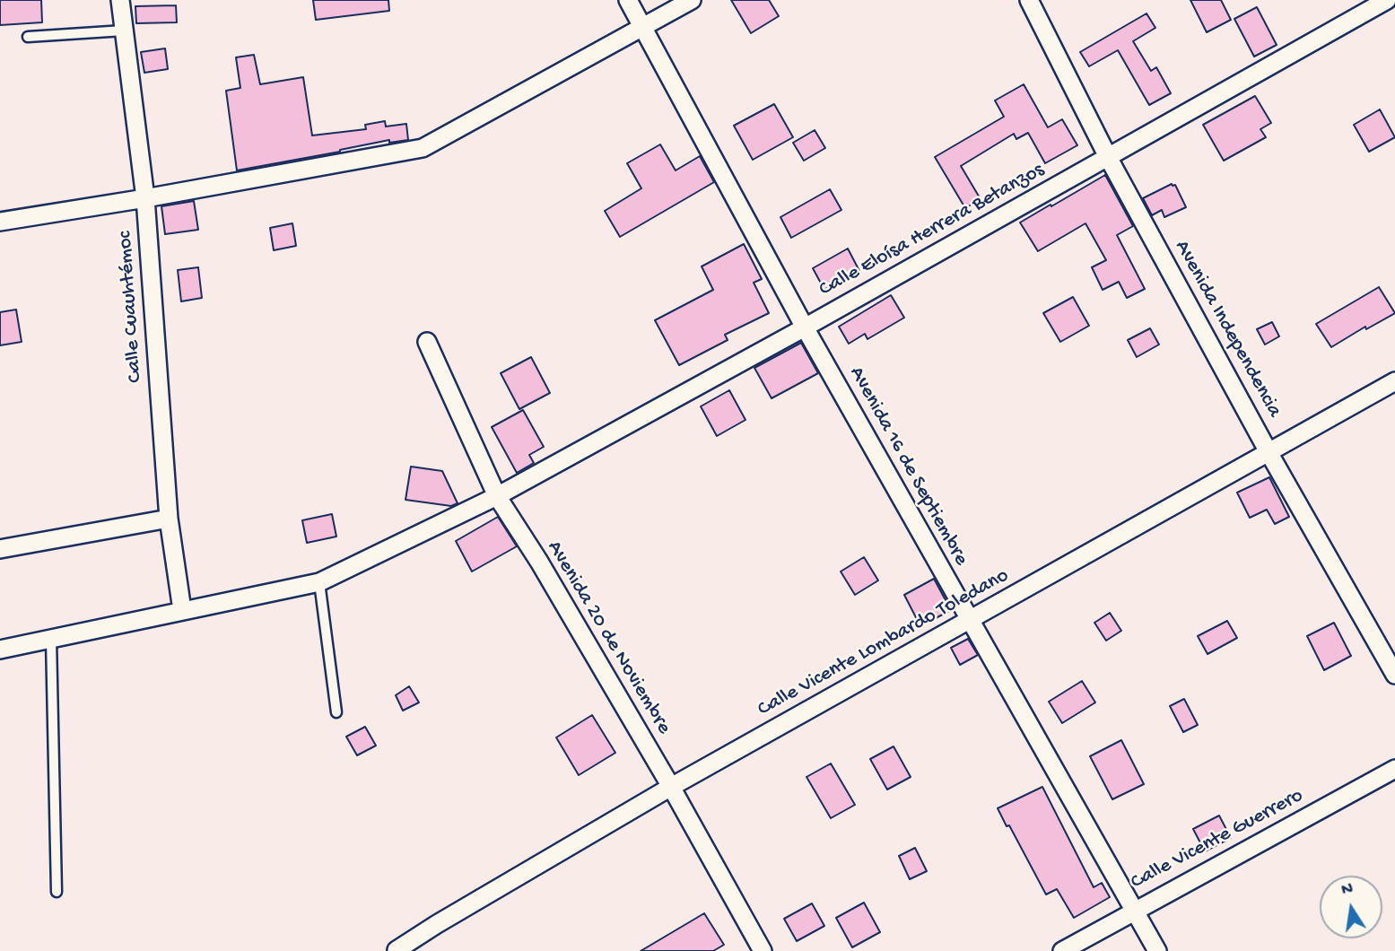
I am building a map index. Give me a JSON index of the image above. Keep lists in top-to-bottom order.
{
  "streets": {
    "street": [
      "Calle Eloísa Herrera Betanzos",
      "Calle Cuauhtémoc",
      "Avenida Independencia",
      "Avenida 16 de Septiembre",
      "Avenida 20 de Noviembre",
      "Calle Vicente Lombardo Toledano",
      "Calle Vicente Guerrero"
    ]
  },
  "crossings": [
    ["Calle Eloísa Herrera Betanzos", "Calle Cuauhtémoc"],
    ["Calle Eloísa Herrera Betanzos", "Avenida Independencia"],
    ["Calle Eloísa Herrera Betanzos", "Avenida 16 de Septiembre"],
    ["Calle Eloísa Herrera Betanzos", "Avenida 20 de Noviembre"],
    ["Avenida Independencia", "Calle Vicente Lombardo Toledano"],
    ["Avenida 16 de Septiembre", "Calle Vicente Lombardo Toledano"],
    ["Avenida 16 de Septiembre", "Calle Vicente Guerrero"],
    ["Avenida 20 de Noviembre", "Calle Vicente Lombardo Toledano"]
  ],
  "north": "top"
}
